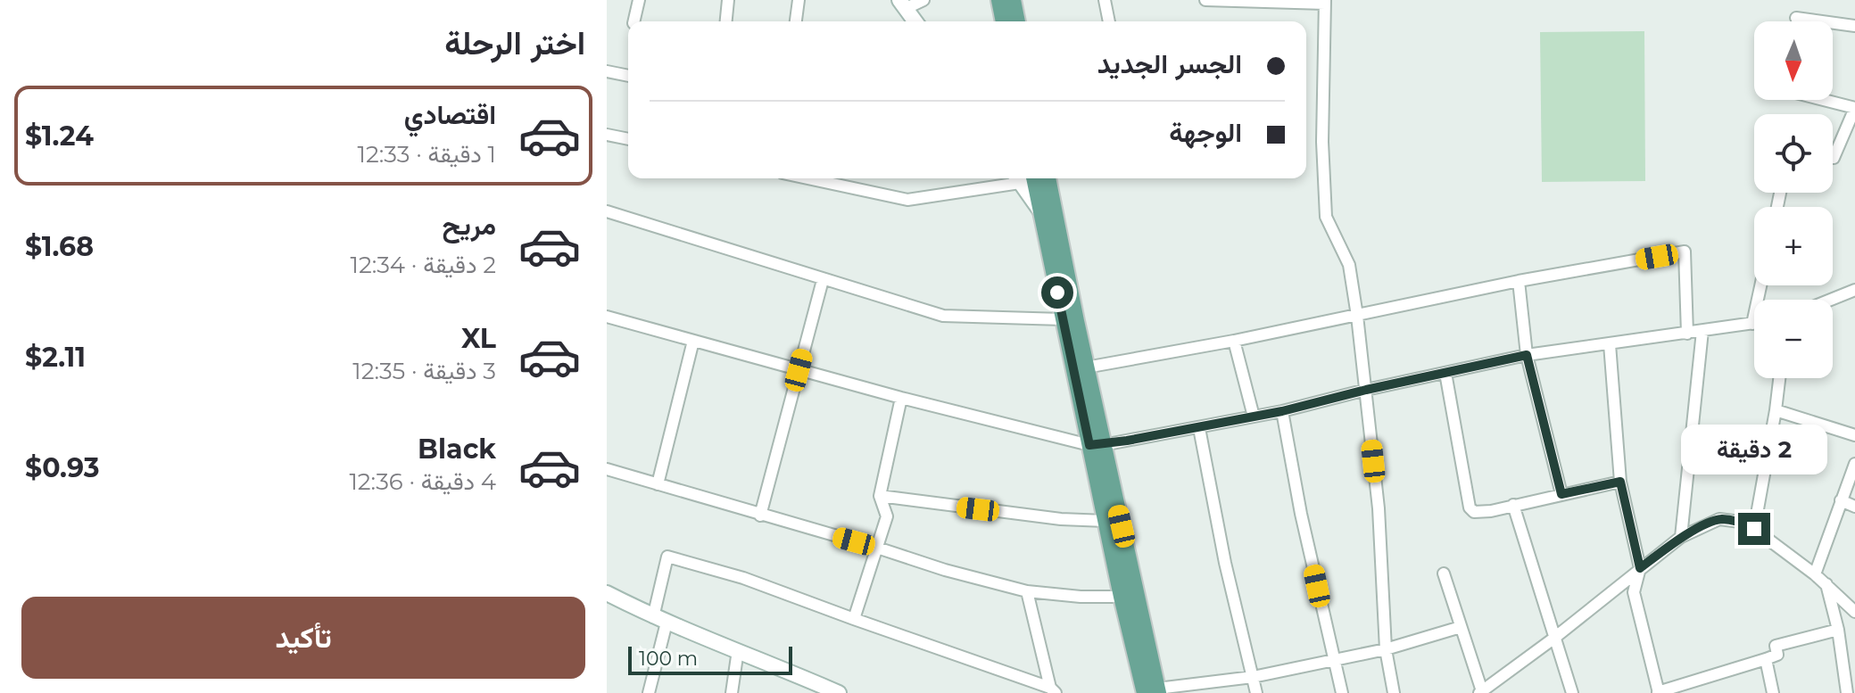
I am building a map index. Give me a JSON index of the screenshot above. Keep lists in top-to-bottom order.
{
  "scale_bar": "100 m",
  "north": "bottom",
  "page": {
    "heading": "اختر الرحلة",
    "map_buttons": ["+", "−"],
    "banner": ["الجسر الجديد", "الوجهة"],
    "list": [
      {
        "name": "اقتصادي",
        "note": "1 دقيقة · 12:33",
        "value": "$1.24"
      },
      {
        "name": "مريح",
        "note": "2 دقيقة · 12:34",
        "value": "$1.68"
      },
      {
        "name": "XL",
        "note": "3 دقيقة · 12:35",
        "value": "$2.11"
      },
      {
        "name": "Black",
        "note": "4 دقيقة · 12:36",
        "value": "$0.93"
      }
    ],
    "bubble": "2 دقيقة",
    "buttons": "تأكيد",
    "scale": "100 m"
  }
}
